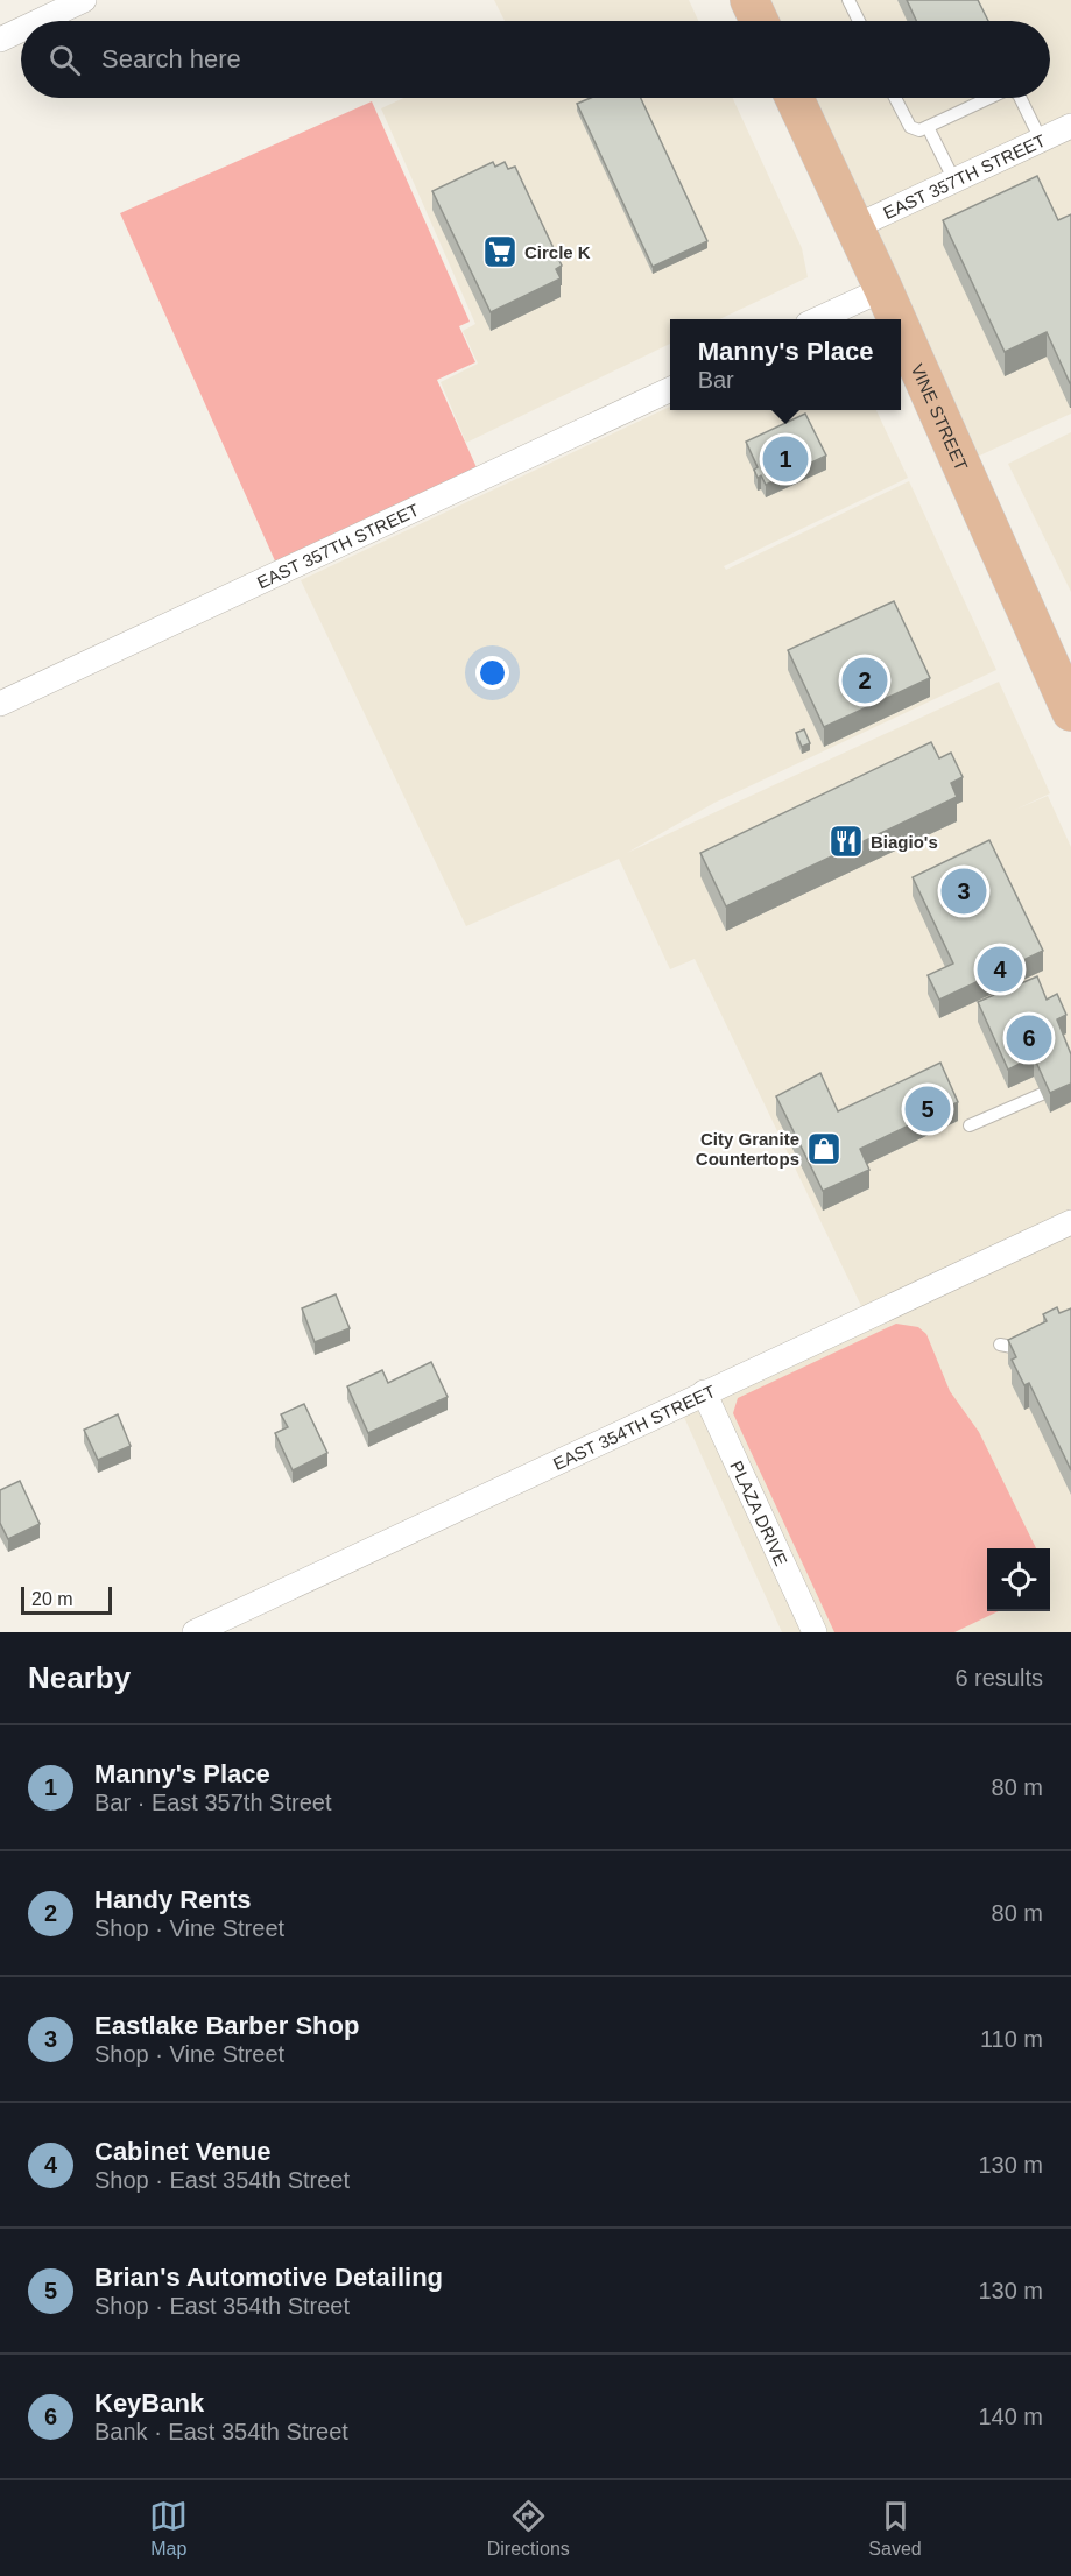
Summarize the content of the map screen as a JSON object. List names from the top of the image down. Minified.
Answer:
{"streets":{"main road":["VINE STREET"],"street":["EAST 357TH STREET","EAST 354TH STREET","PLAZA DRIVE"]},"crossings":[["EAST 357TH STREET","VINE STREET"],["EAST 354TH STREET","PLAZA DRIVE"]],"places":{"supermarket":["Circle K"],"restaurant":["Biagio's"],"shop":["City Granite Countertops"]},"scale_bar":"20 m","page":{"search":"Search here","popup":["Manny's Place","Bar"],"pins":["1","2","3","4","6","5"],"scale":"20 m","heading":["Nearby","6 results"],"list":[{"mark":"1","name":"Manny's Place","note":"Bar · East 357th Street","value":"80 m"},{"mark":"2","name":"Handy Rents","note":"Shop · Vine Street","value":"80 m"},{"mark":"3","name":"Eastlake Barber Shop","note":"Shop · Vine Street","value":"110 m"},{"mark":"4","name":"Cabinet Venue","note":"Shop · East 354th Street","value":"130 m"},{"mark":"5","name":"Brian's Automotive Detailing","note":"Shop · East 354th Street","value":"130 m"},{"mark":"6","name":"KeyBank","note":"Bank · East 354th Street","value":"140 m"}],"nav":["Map","Directions","Saved"]}}
